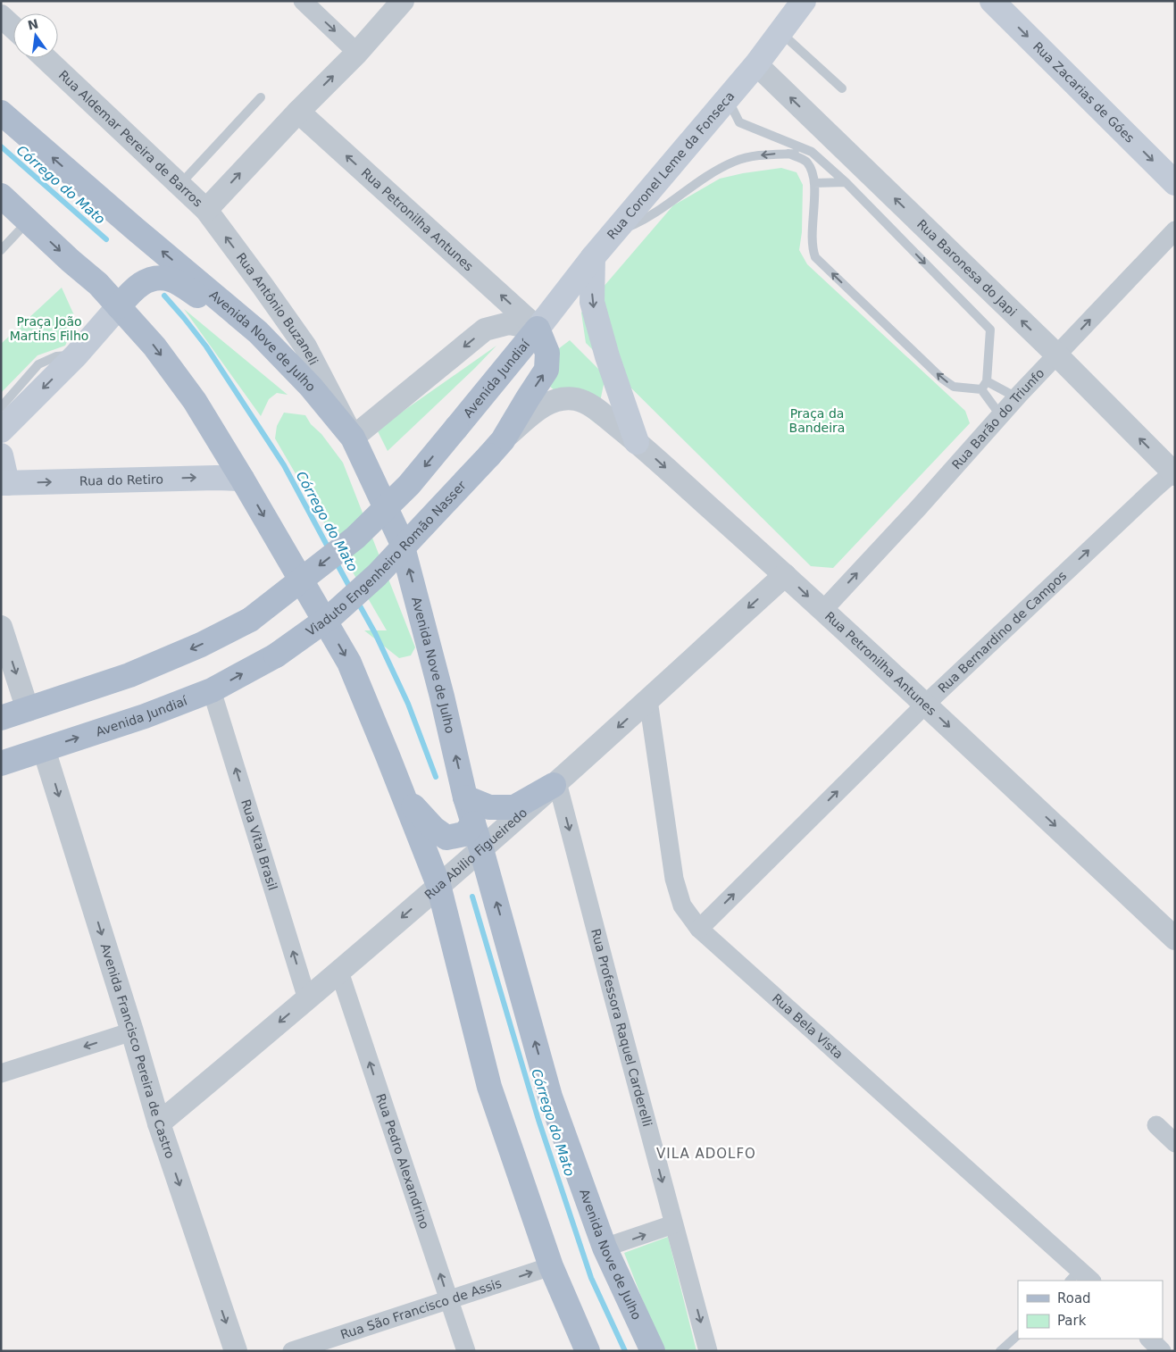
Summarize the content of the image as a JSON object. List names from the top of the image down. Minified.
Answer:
{"streets":{"main road":["Rua Zacarias de Góes","Rua Coronel Leme da Fonseca","Avenida Nove de Julho","Avenida Jundiaí","Rua do Retiro","Viaduto Engenheiro Romão Nasser"],"street":["Rua Aldemar Pereira de Barros","Rua Petronilha Antunes","Rua Baronesa do Japi","Rua Antônio Buzaneli","Rua Barão do Triunfo","Rua Bernardino de Campos","Rua Vital Brasil","Rua Abilio Figueiredo","Rua Bela Vista","Rua Professora Raquel Carderelli","Avenida Francisco Pereira de Castro","Rua Pedro Alexandrino","Rua São Francisco de Assis"]},"crossings":[["Rua Aldemar Pereira de Barros","Rua Antônio Buzaneli"],["Rua Coronel Leme da Fonseca","Rua Petronilha Antunes"],["Rua Coronel Leme da Fonseca","Rua Baronesa do Japi"],["Rua Coronel Leme da Fonseca","Avenida Jundiaí"],["Rua Coronel Leme da Fonseca","Viaduto Engenheiro Romão Nasser"],["Rua Petronilha Antunes","Avenida Jundiaí"],["Rua Petronilha Antunes","Rua Barão do Triunfo"],["Rua Petronilha Antunes","Viaduto Engenheiro Romão Nasser"],["Rua Petronilha Antunes","Rua Bernardino de Campos"],["Rua Petronilha Antunes","Rua Abilio Figueiredo"],["Rua Baronesa do Japi","Rua Barão do Triunfo"],["Rua Baronesa do Japi","Rua Bernardino de Campos"],["Rua Antônio Buzaneli","Avenida Nove de Julho"],["Avenida Nove de Julho","Rua Abilio Figueiredo"],["Avenida Jundiaí","Viaduto Engenheiro Romão Nasser"],["Avenida Jundiaí","Rua Vital Brasil"],["Avenida Jundiaí","Avenida Francisco Pereira de Castro"],["Rua Bernardino de Campos","Rua Bela Vista"],["Rua Vital Brasil","Rua Abilio Figueiredo"],["Rua Abilio Figueiredo","Rua Bela Vista"],["Rua Abilio Figueiredo","Rua Professora Raquel Carderelli"],["Rua Abilio Figueiredo","Avenida Francisco Pereira de Castro"],["Rua Abilio Figueiredo","Rua Pedro Alexandrino"],["Rua Pedro Alexandrino","Rua São Francisco de Assis"]],"one_way":["Rua Zacarias de Góes","Rua Baronesa do Japi","Rua Antônio Buzaneli","Rua Barão do Triunfo","Rua do Retiro","Rua Bernardino de Campos","Rua Vital Brasil","Rua Abilio Figueiredo","Rua Professora Raquel Carderelli","Avenida Francisco Pereira de Castro","Rua Pedro Alexandrino","Rua São Francisco de Assis"],"districts":["VILA ADOLFO"],"water":["Córrego do Mato"],"parks":["Praça João Martins Filho","Praça da Bandeira"],"legend":["Road","Park"],"north":"top"}
